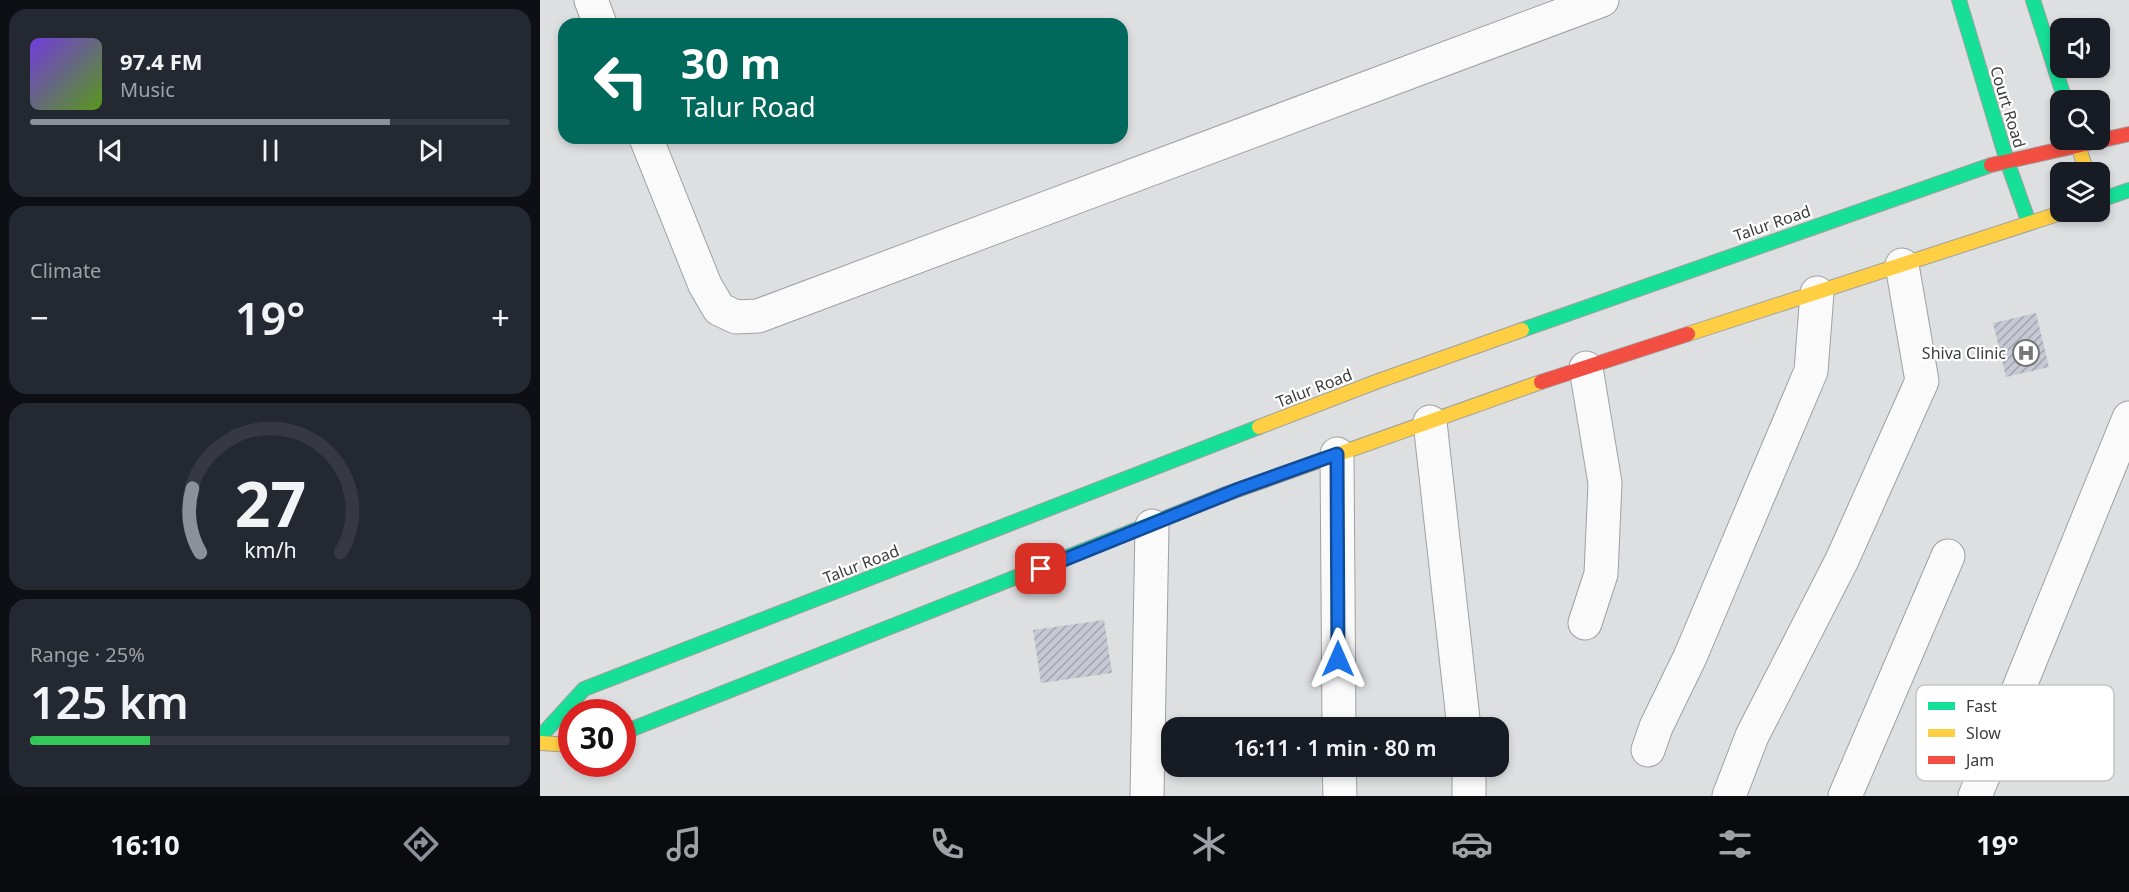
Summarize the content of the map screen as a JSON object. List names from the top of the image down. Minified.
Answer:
{"streets":{"main road":["Court Road","Talur Road"]},"crossings":[["Court Road","Talur Road"]],"places":{"hospital":["Shiva Clinic"]},"legend":["Fast","Slow","Jam"],"page":{"turn":["30 m","Talur Road"],"song":["97.4 FM","Music"],"tile":["Climate",["Range · 25%","125 km"]],"heat":["−","19°","+"],"limit":"30","trip":"16:11 · 1 min · 80 m","tabs":["16:10","19°"],"gauge":["27","km/h"]}}
